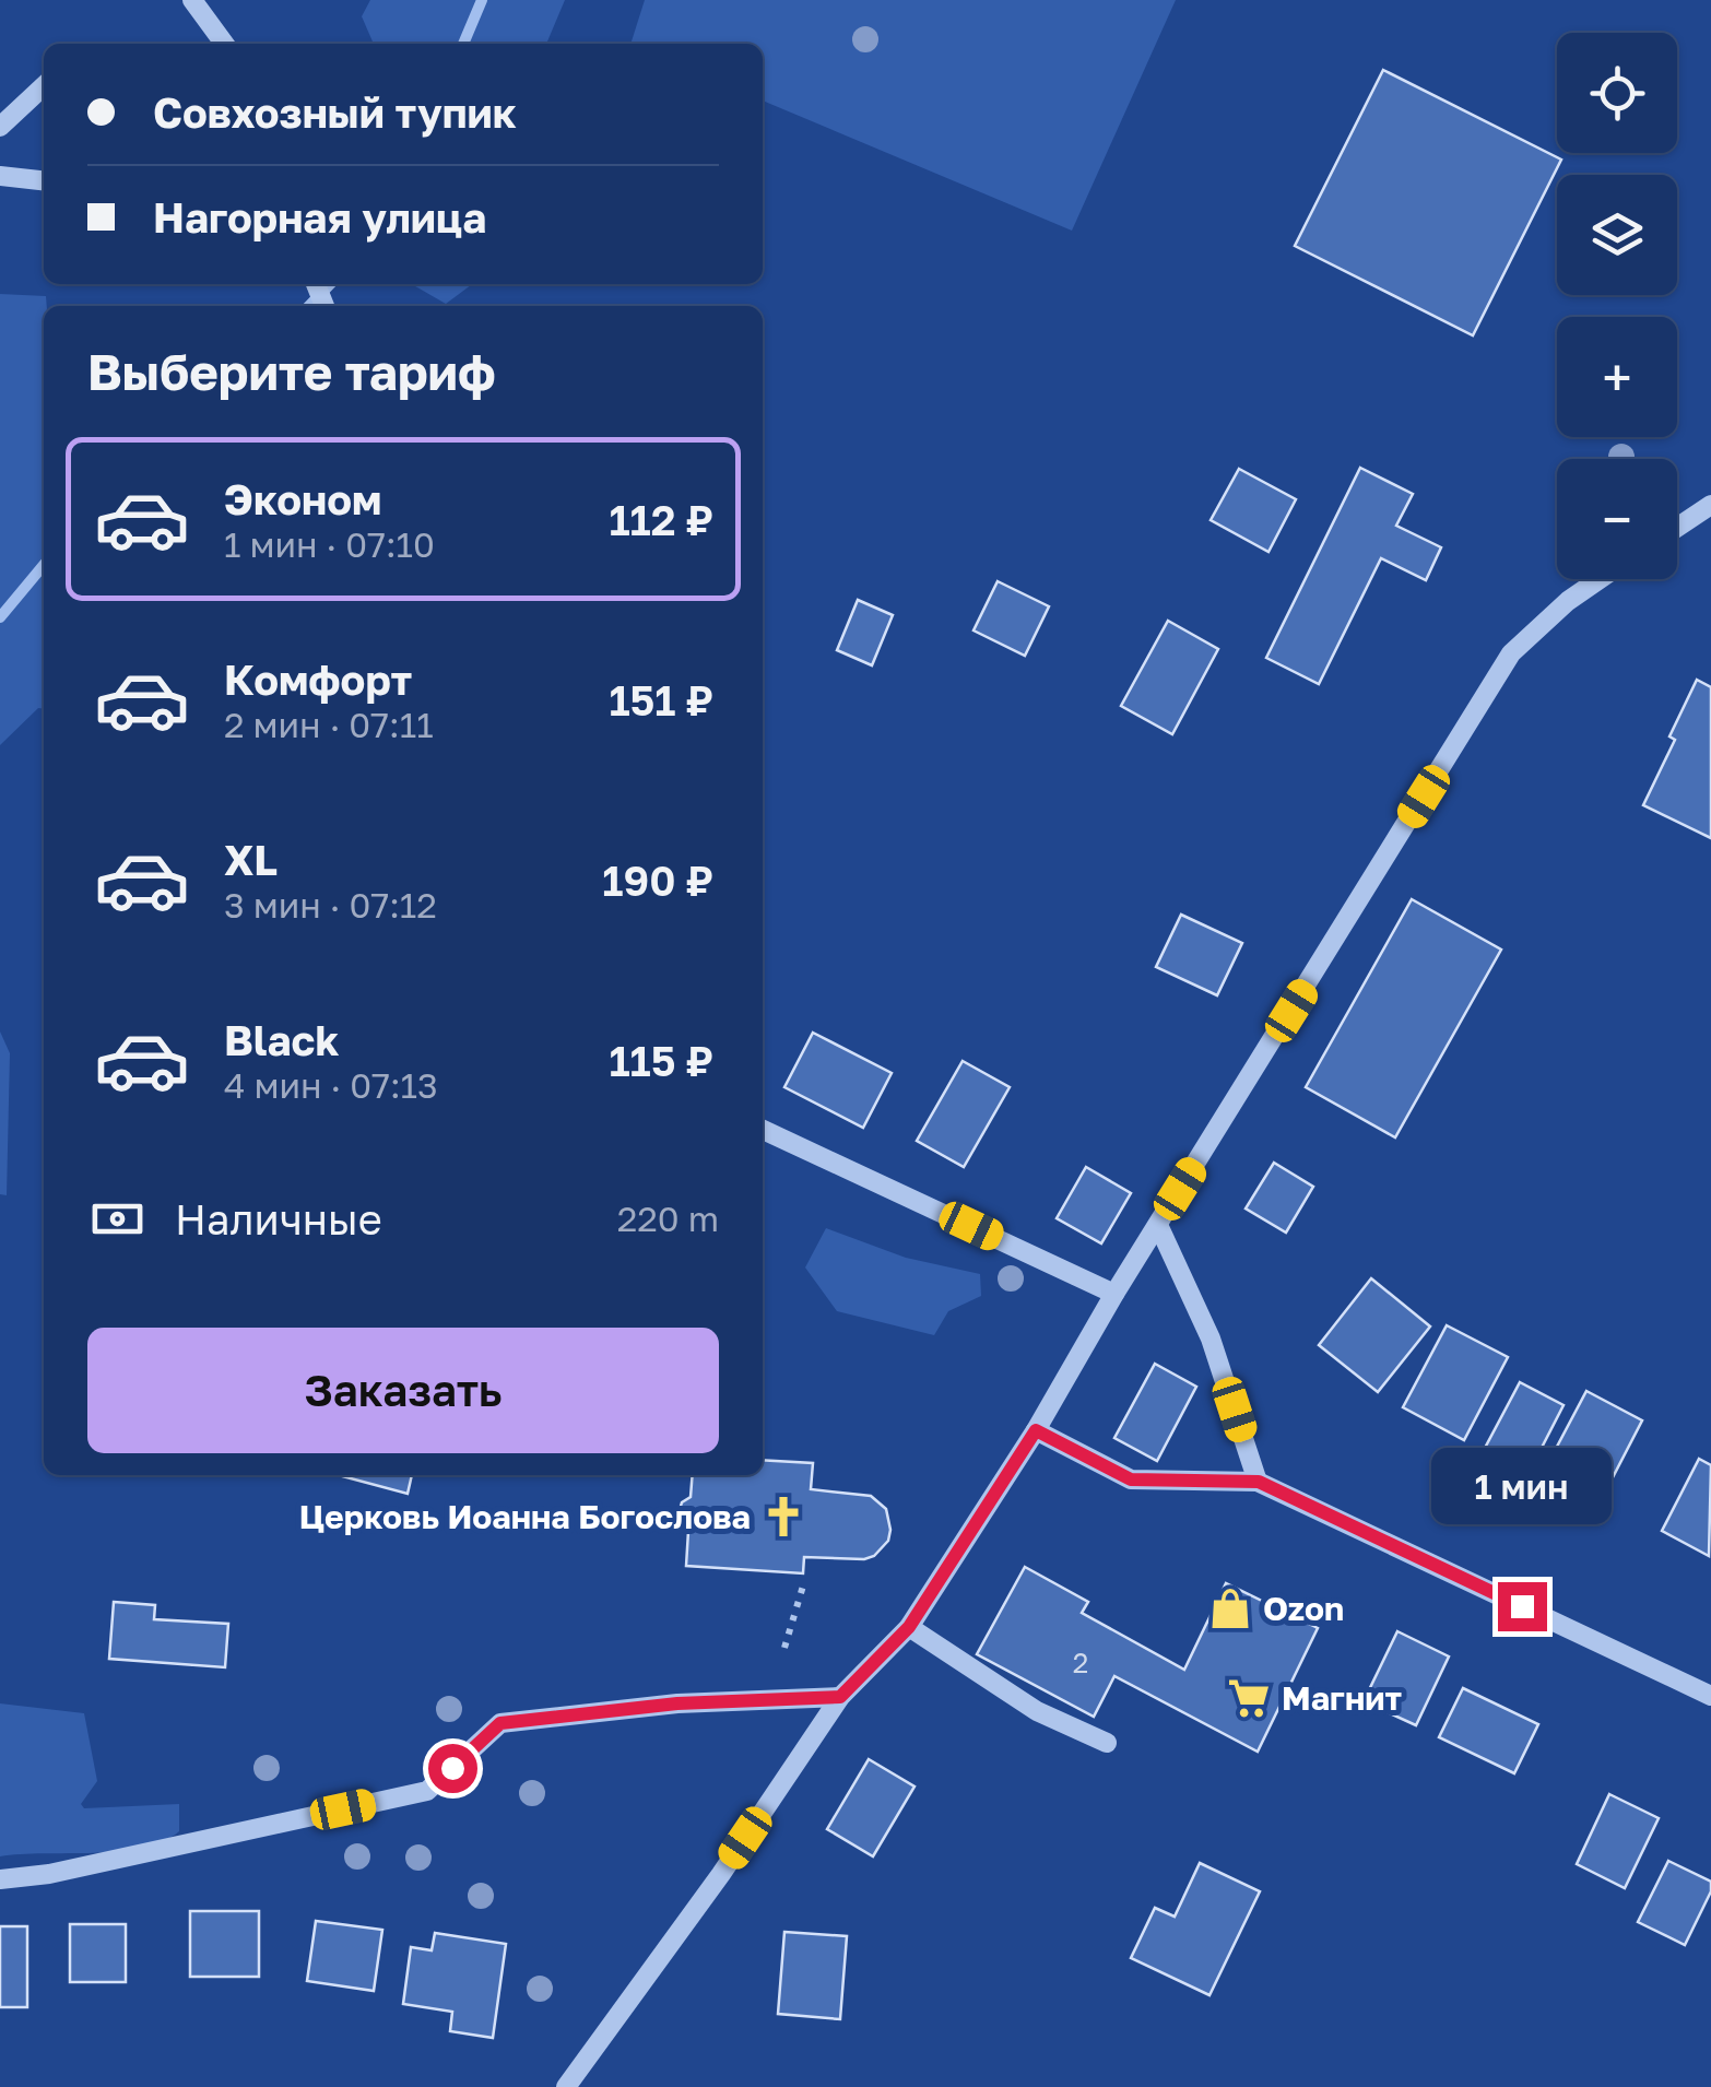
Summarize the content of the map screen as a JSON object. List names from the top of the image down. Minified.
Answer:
{"places":{"church":["Церковь Иоанна Богослова"],"shop":["Ozon"],"supermarket":["Магнит"]},"house_numbers":["2"],"page":{"map_buttons":["+","−"],"banner":["Совхозный тупик","Нагорная улица"],"heading":"Выберите тариф","list":[{"name":"Эконом","note":"1 мин · 07:10","value":"112 ₽"},{"name":"Комфорт","note":"2 мин · 07:11","value":"151 ₽"},{"name":"XL","note":"3 мин · 07:12","value":"190 ₽"},{"name":"Black","note":"4 мин · 07:13","value":"115 ₽"}],"pay":["Наличные","220 m"],"buttons":"Заказать","bubble":"1 мин"}}
